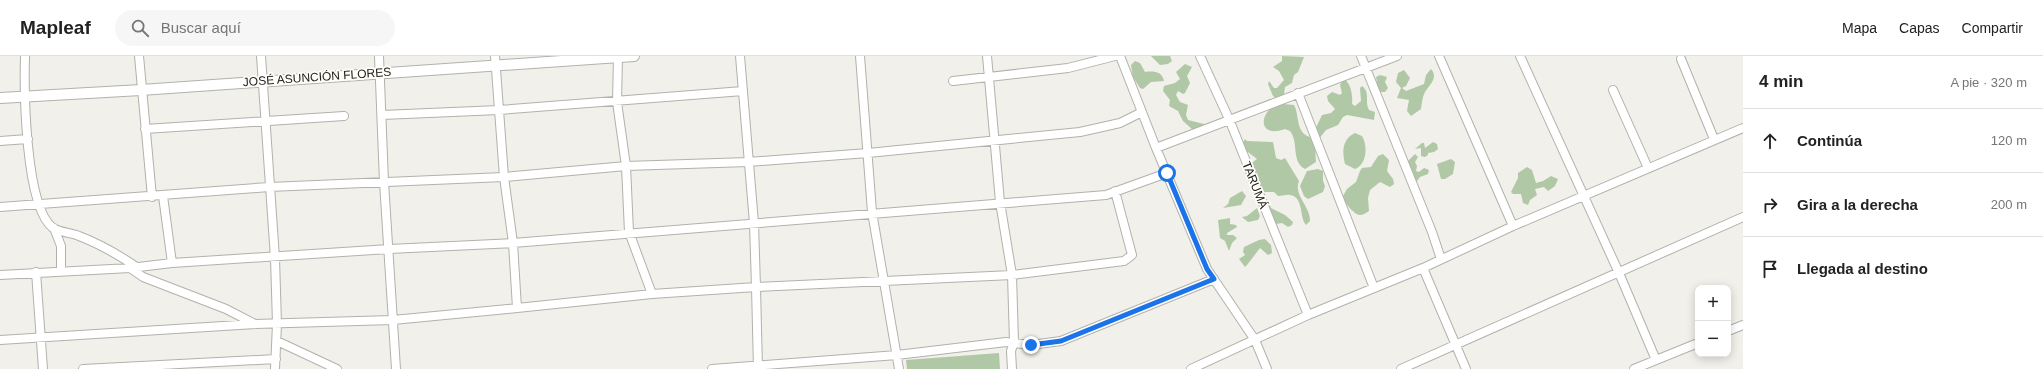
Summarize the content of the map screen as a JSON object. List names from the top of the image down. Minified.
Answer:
{"streets":{"street":["JOSÉ ASUNCIÓN FLORES","TARUMÁ"]},"page":{"header":"Mapleaf","search":"Buscar aquí","nav":["Mapa","Capas","Compartir"],"heading":["4 min","A pie · 320 m"],"list":[["Continúa","120 m"],["Gira a la derecha","200 m"],"Llegada al destino"],"map_buttons":["+","−"]}}
